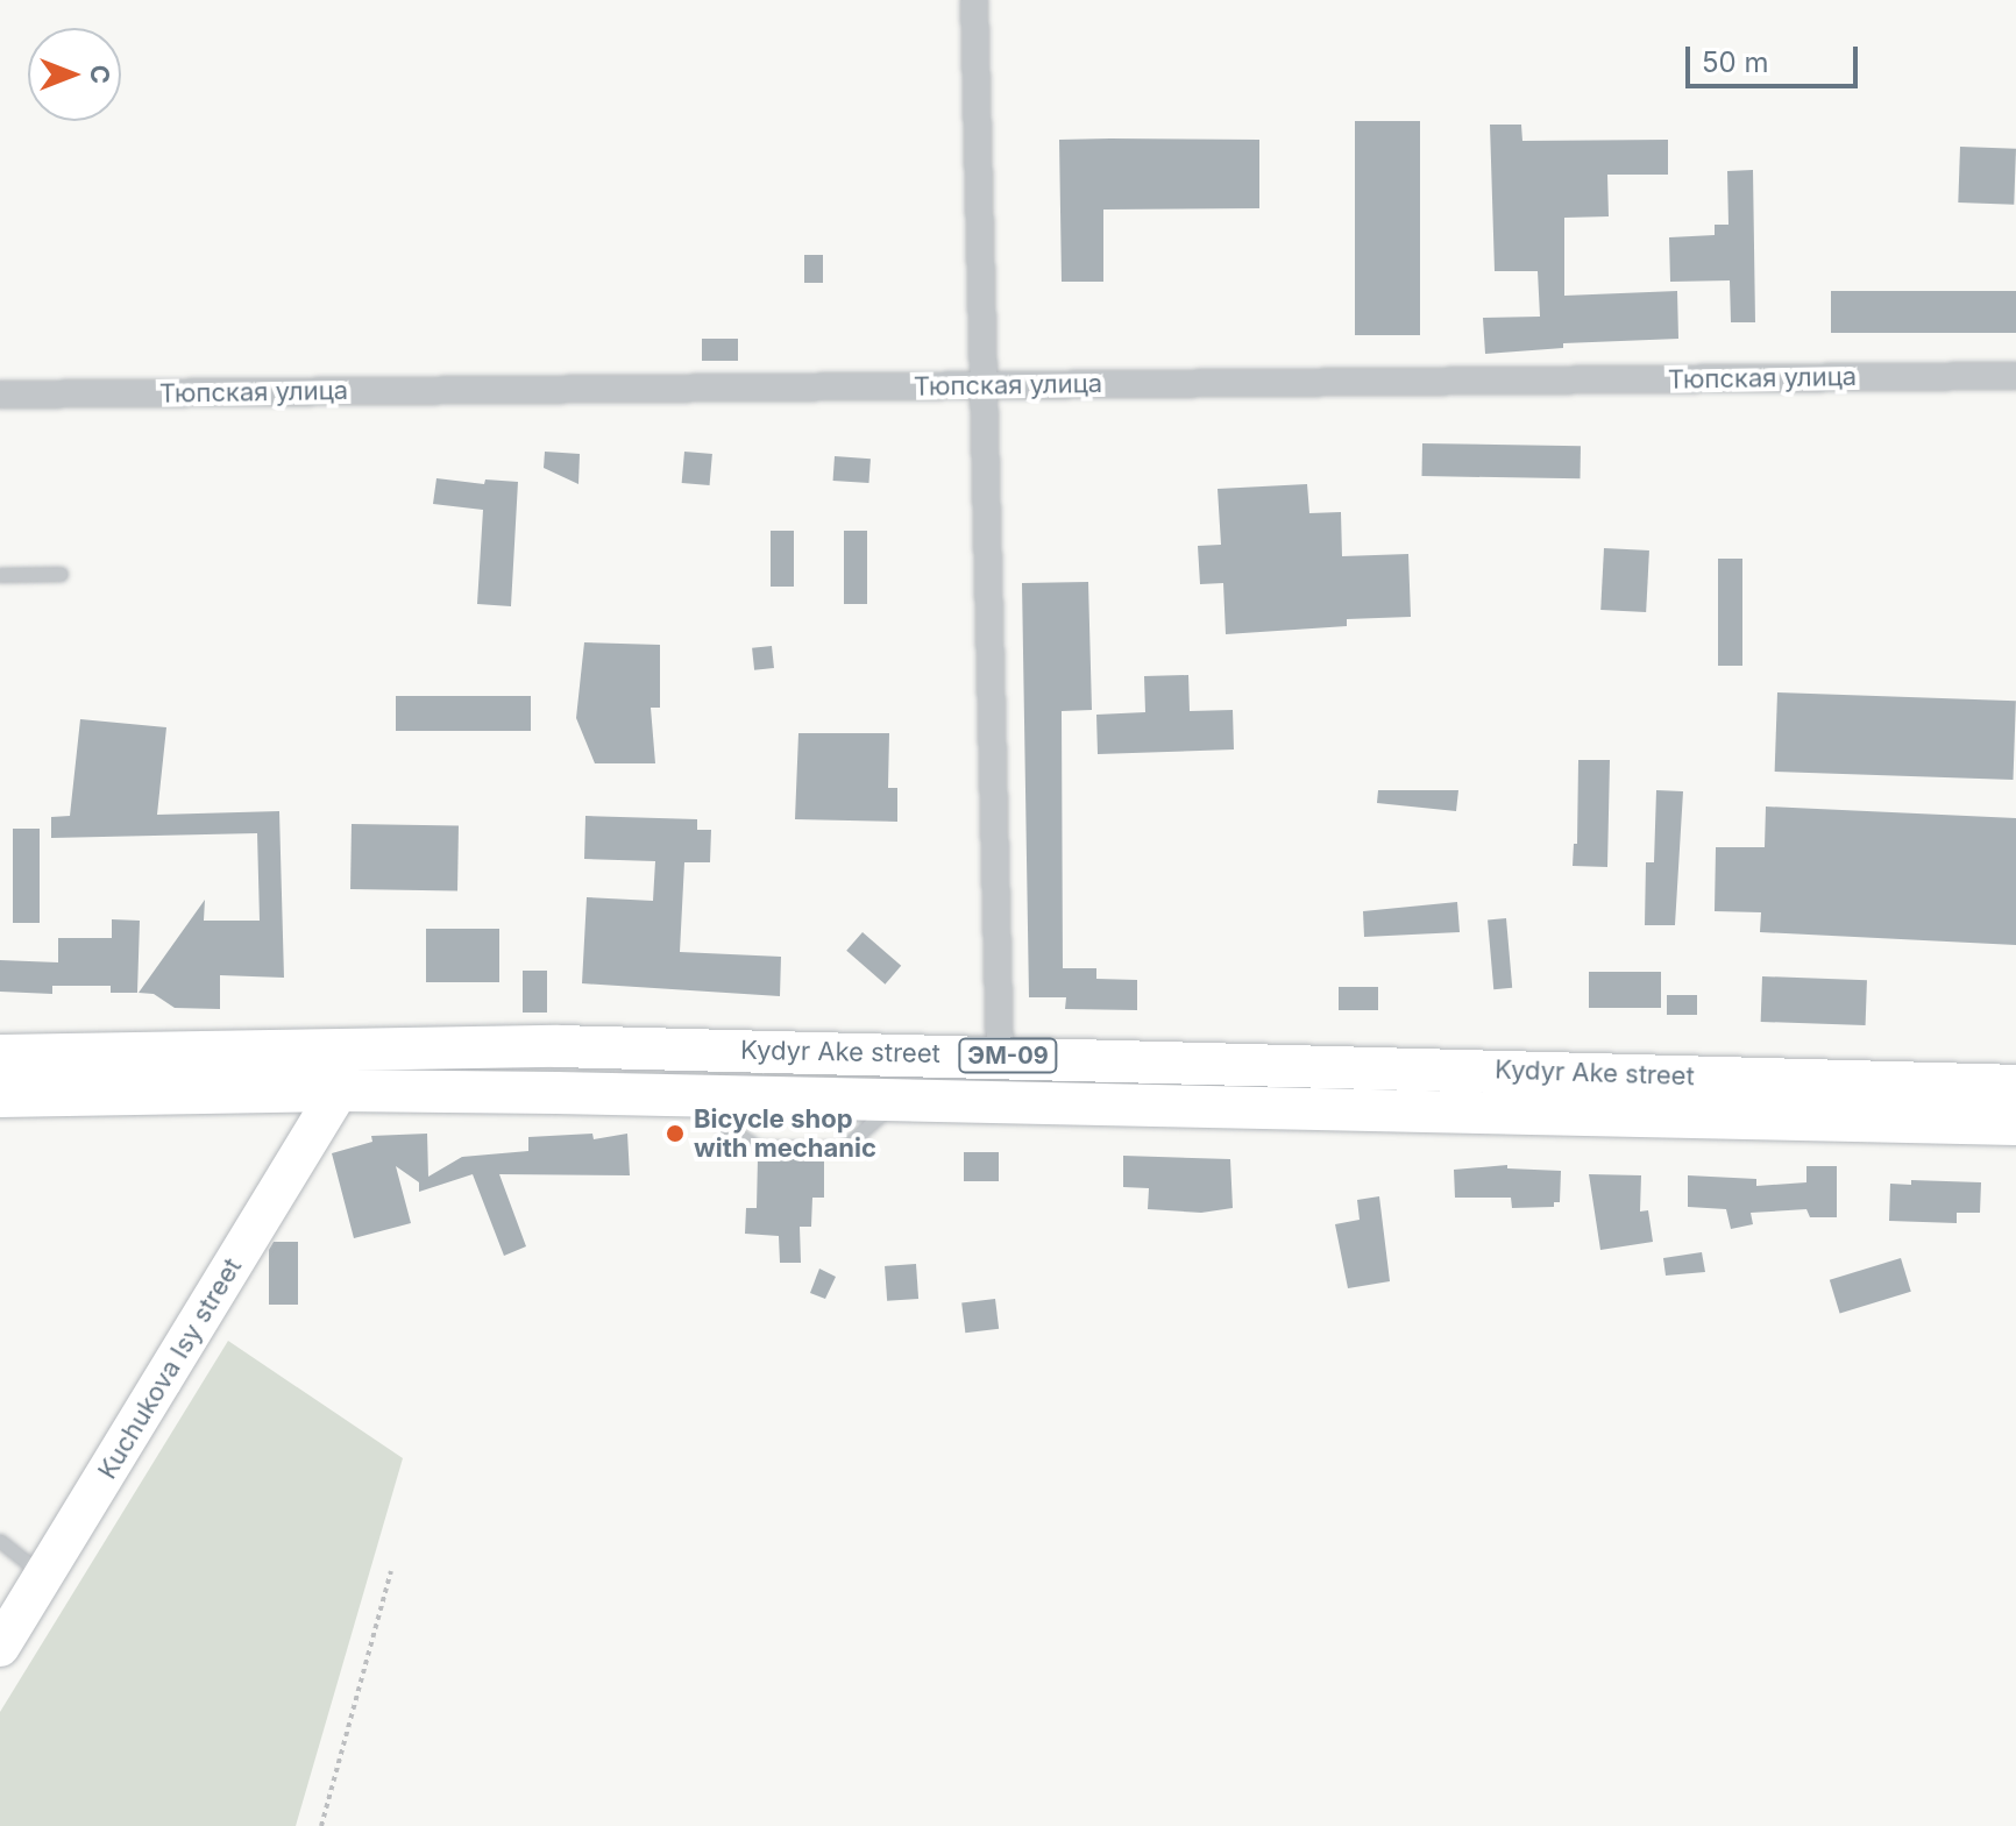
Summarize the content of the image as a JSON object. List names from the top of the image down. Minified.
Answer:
{"streets":{"highway":["Kydyr Ake street","ЭМ-09"],"main road":["Kuchukova Isy street"],"street":["Тюпская улица"]},"crossings":[["Kydyr Ake street","Kuchukova Isy street"]],"places":["Bicycle shop with mechanic"],"scale_bar":"50 m","north":"right"}
